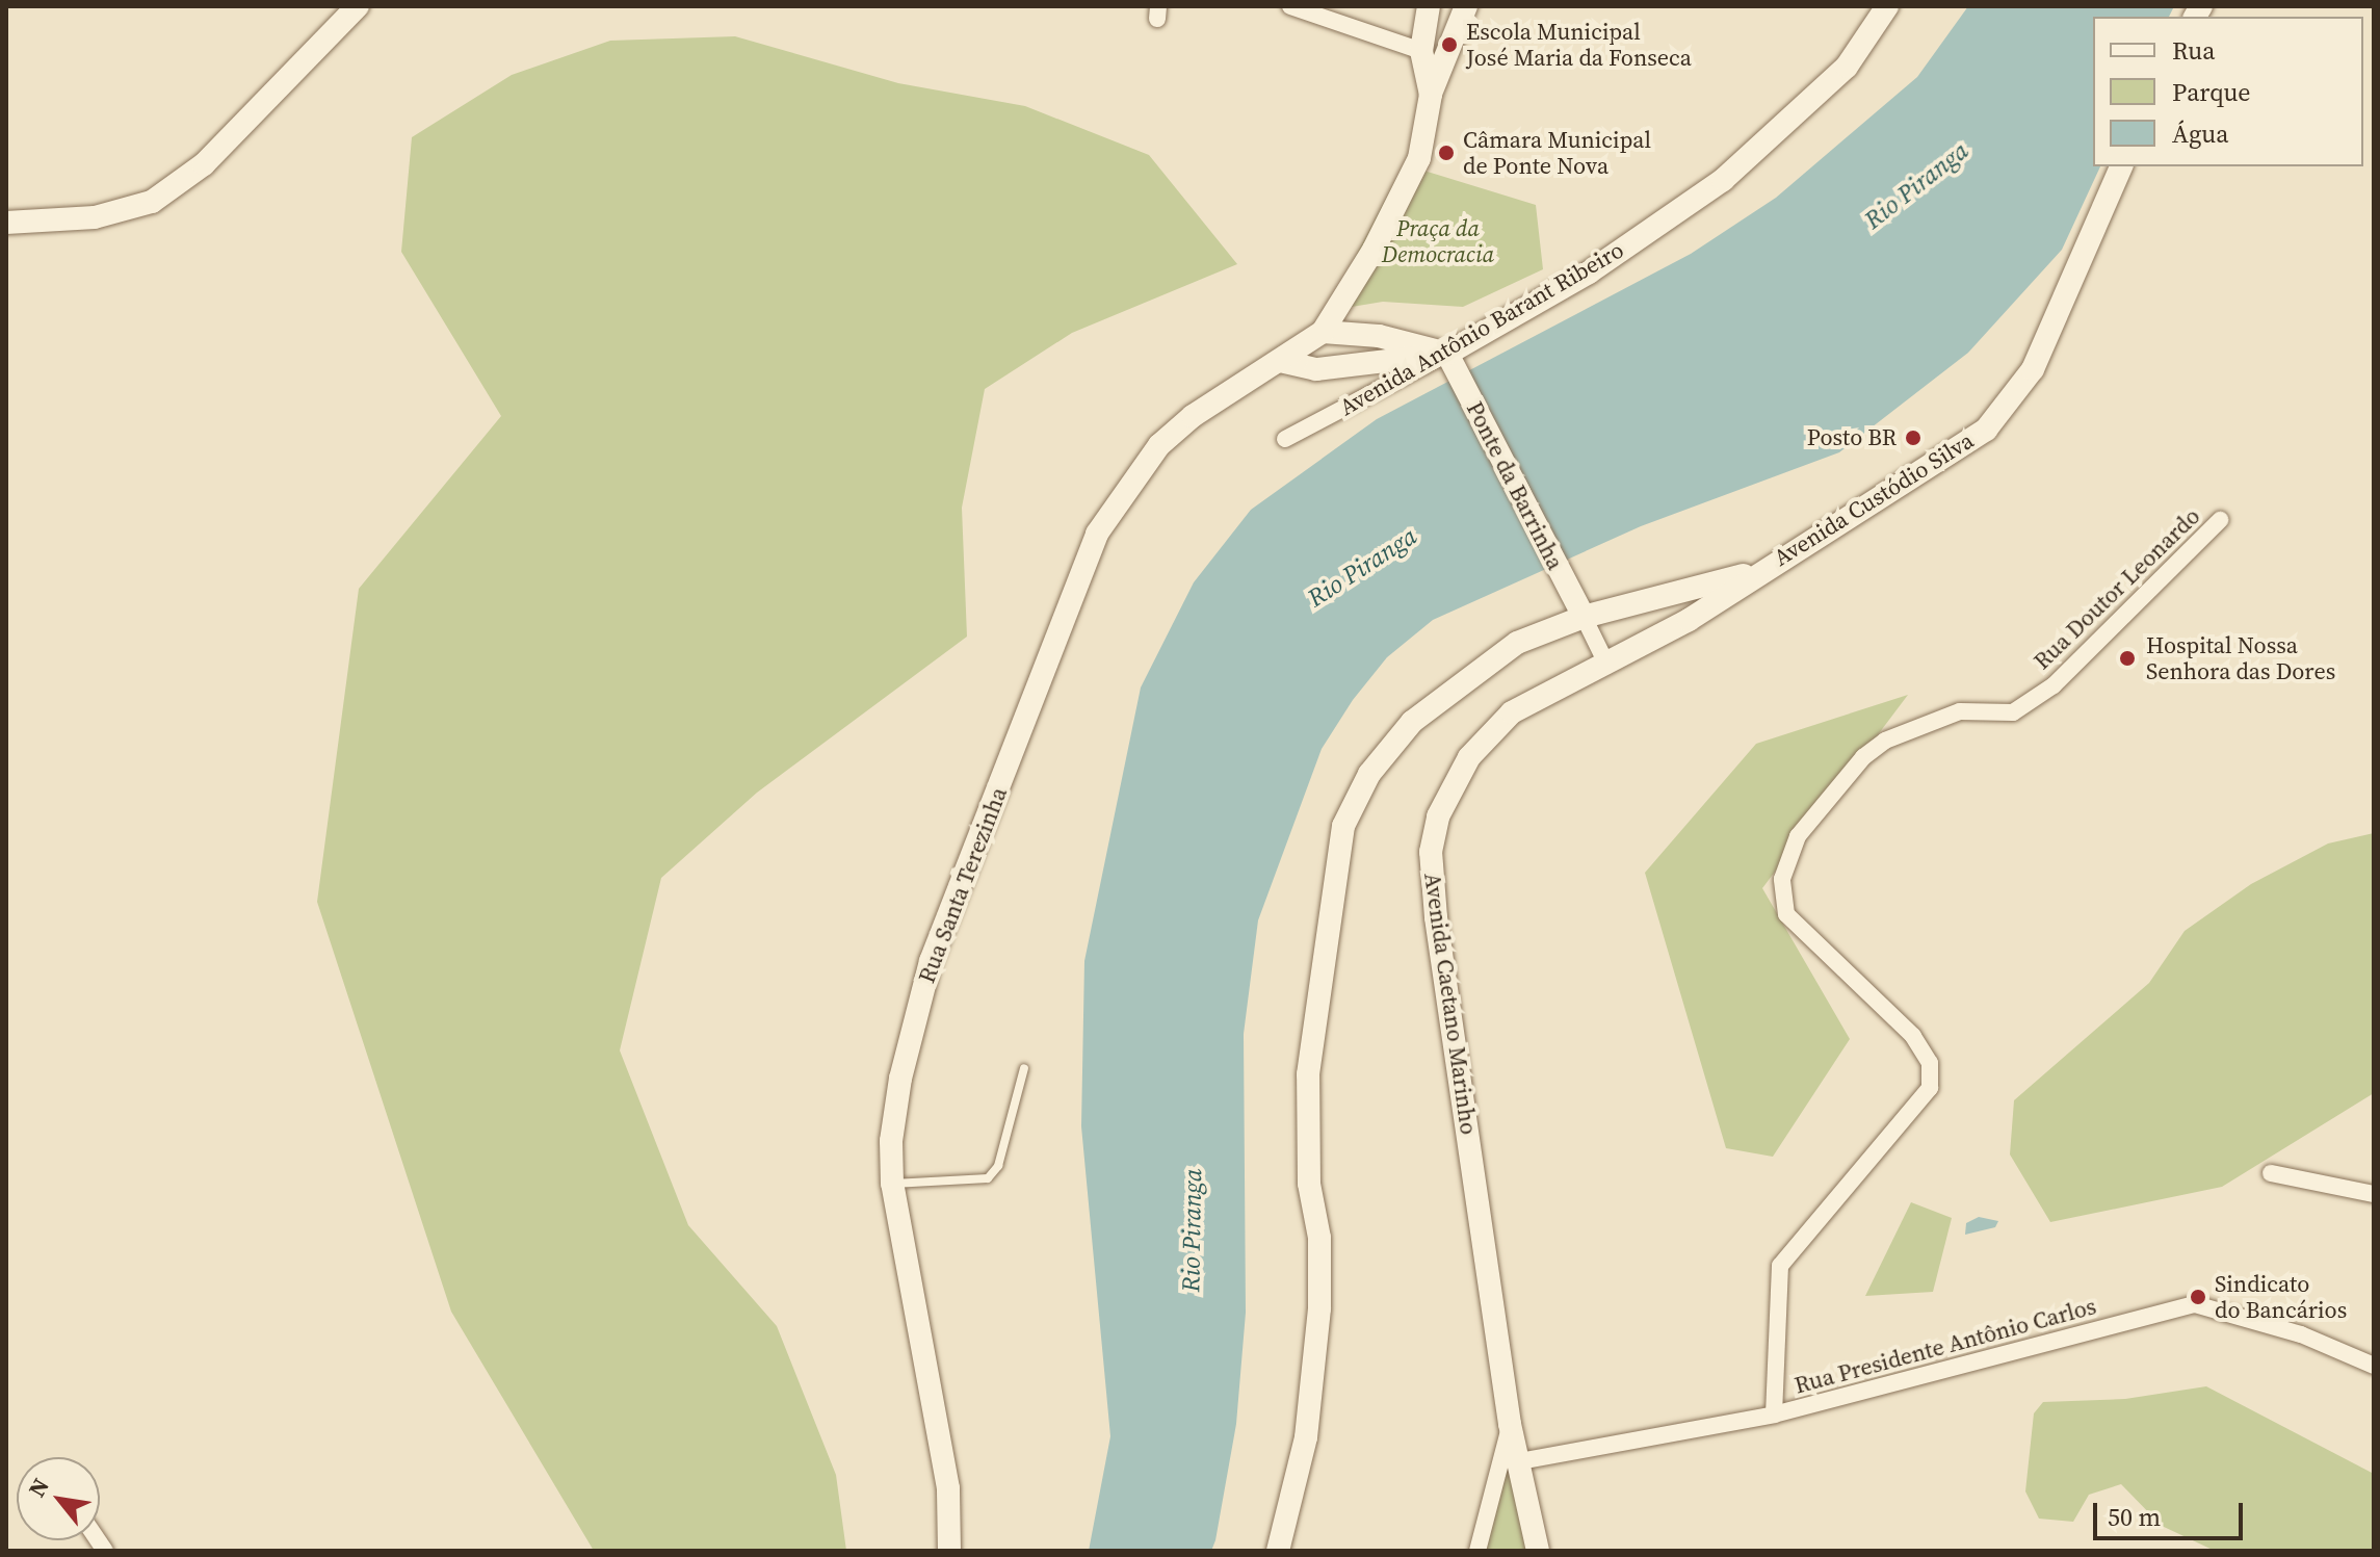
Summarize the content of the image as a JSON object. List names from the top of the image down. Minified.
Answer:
{"streets":{"street":["Avenida Antônio Barant Ribeiro","Ponte da Barrinha","Avenida Custódio Silva","Rua Doutor Leonardo","Rua Santa Terezinha","Avenida Caetano Marinho","Rua Presidente Antônio Carlos"]},"crossings":[["Avenida Antônio Barant Ribeiro","Ponte da Barrinha"],["Avenida Custódio Silva","Avenida Caetano Marinho"],["Rua Doutor Leonardo","Rua Presidente Antônio Carlos"]],"water":["Rio Piranga"],"parks":["Praça da Democracia"],"places":["Escola Municipal José Maria da Fonseca","Câmara Municipal de Ponte Nova","Posto BR","Hospital Nossa Senhora das Dores","Sindicato do Bancários"],"legend":["Rua","Parque","Água"],"scale_bar":"50 m","north":"top left"}
